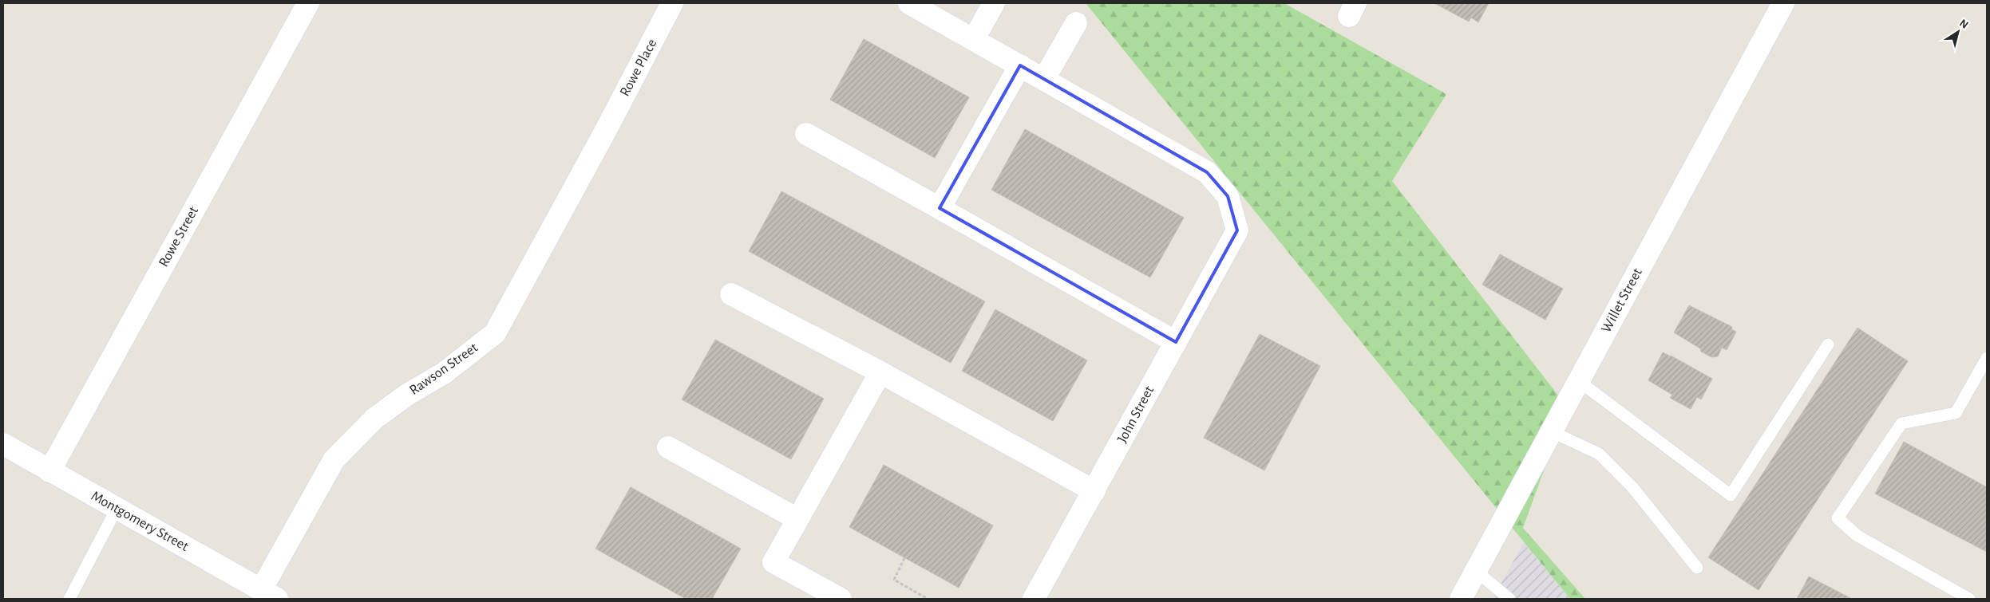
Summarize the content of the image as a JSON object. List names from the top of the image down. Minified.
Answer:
{"streets":{"street":["Rowe Place","Rowe Street","Willet Street","Rawson Street","John Street","Montgomery Street"]},"crossings":[["Rowe Place","Rawson Street"],["Rowe Street","Montgomery Street"],["Rawson Street","Montgomery Street"]],"north":"top right"}
